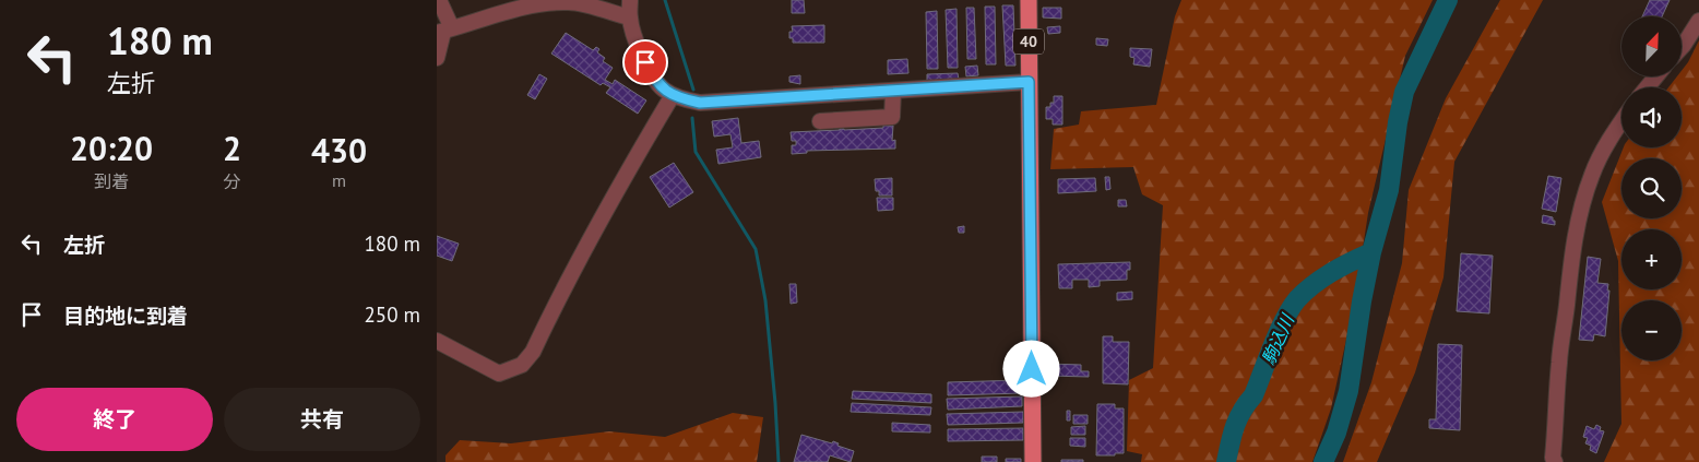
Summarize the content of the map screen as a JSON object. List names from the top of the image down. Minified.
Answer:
{"streets":{"main road":["40"]},"water":["駒込川"],"north":"top right","page":{"turn":["180 m","左折"],"map_buttons":["+","−"],"eta":["20:20","到着","2","分","430","m"],"list":[{"name":"左折","value":"180 m"},{"name":"目的地に到着","value":"250 m"}],"buttons":["終了","共有"]}}
